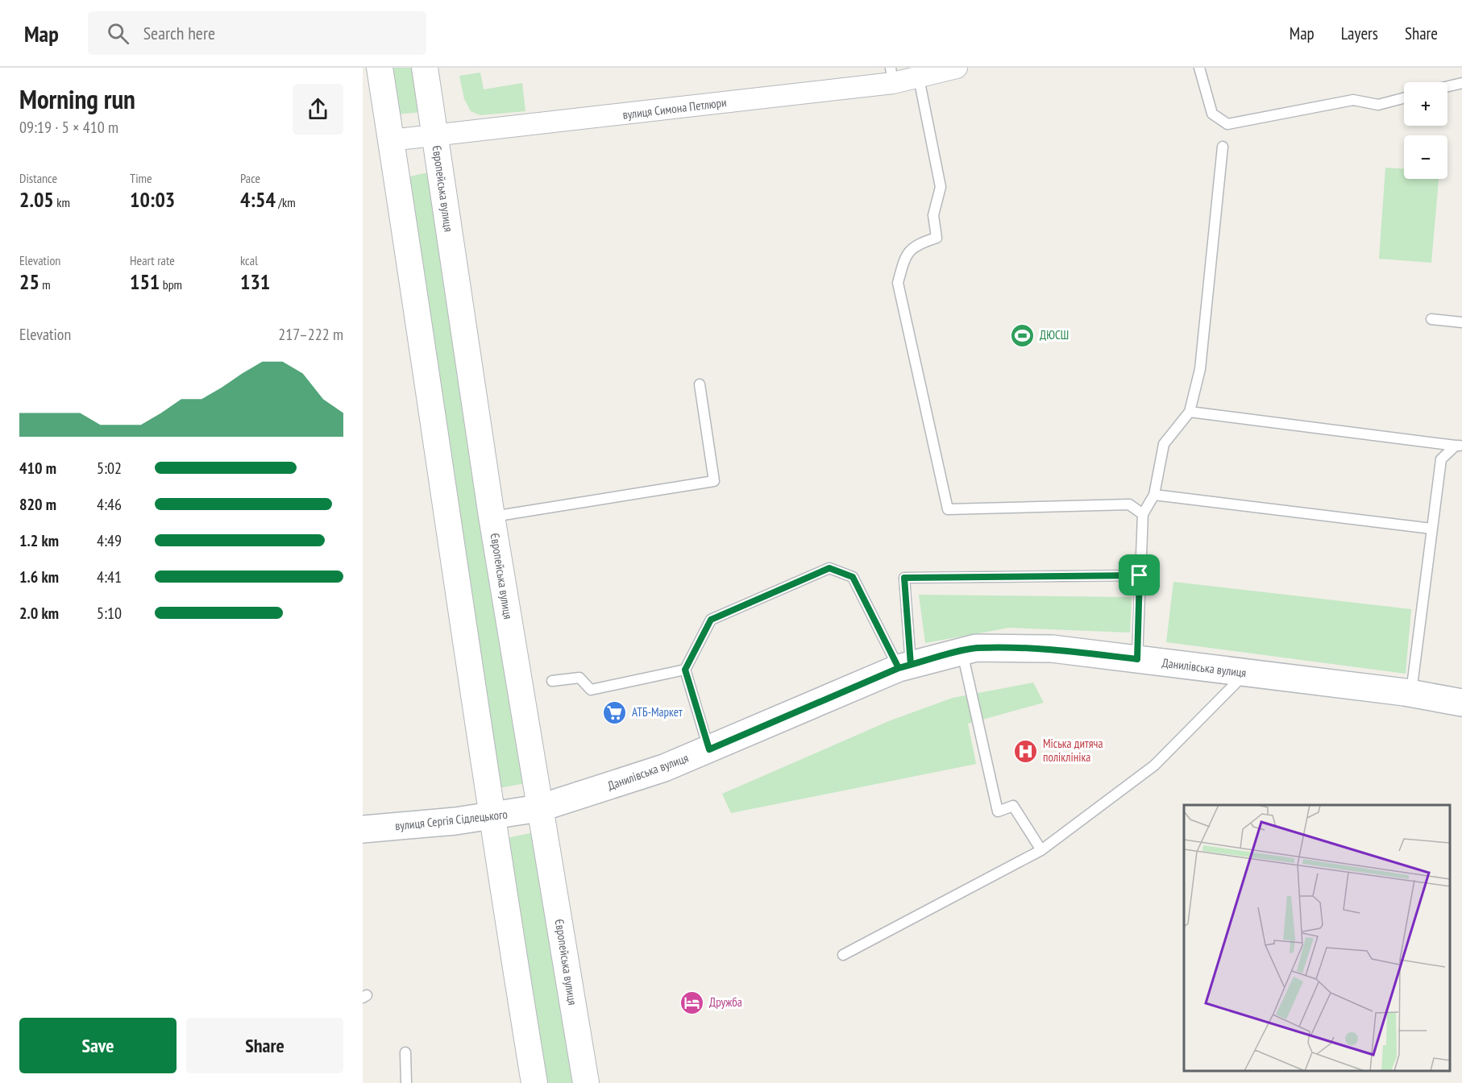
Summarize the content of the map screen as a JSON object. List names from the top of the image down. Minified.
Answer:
{"streets":{"main road":["Данилівська вулиця","вулиця Сергія Сідлецького"],"street":["вулиця Симона Петлюри","Європейська вулиця"]},"crossings":[["вулиця Симона Петлюри","Європейська вулиця"],["Європейська вулиця","Данилівська вулиця"],["Європейська вулиця","вулиця Сергія Сідлецького"],["Данилівська вулиця","вулиця Сергія Сідлецького"]],"places":{"sports":["ДЮСШ"],"supermarket":["АТБ-Маркет"],"hospital":["Міська дитяча поліклініка"],"hotel":["Дружба"]},"page":{"header":"Map","search":"Search here","nav":["Map","Layers","Share"],"heading":["Morning run","09:19 · 5 × 410 m"],"map_buttons":["+","−"],"stats":[["Distance","2.05 km"],["Time","10:03"],["Pace","4:54 /km"],["Elevation","25 m"],["Heart rate","151 bpm"],["kcal","131"]],"chart":["Elevation","217–222 m"],"list":[{"name":"410 m","note":"5:02"},{"name":"820 m","note":"4:46"},{"name":"1.2 km","note":"4:49"},{"name":"1.6 km","note":"4:41"},{"name":"2.0 km","note":"5:10"}],"buttons":["Save","Share"]}}
